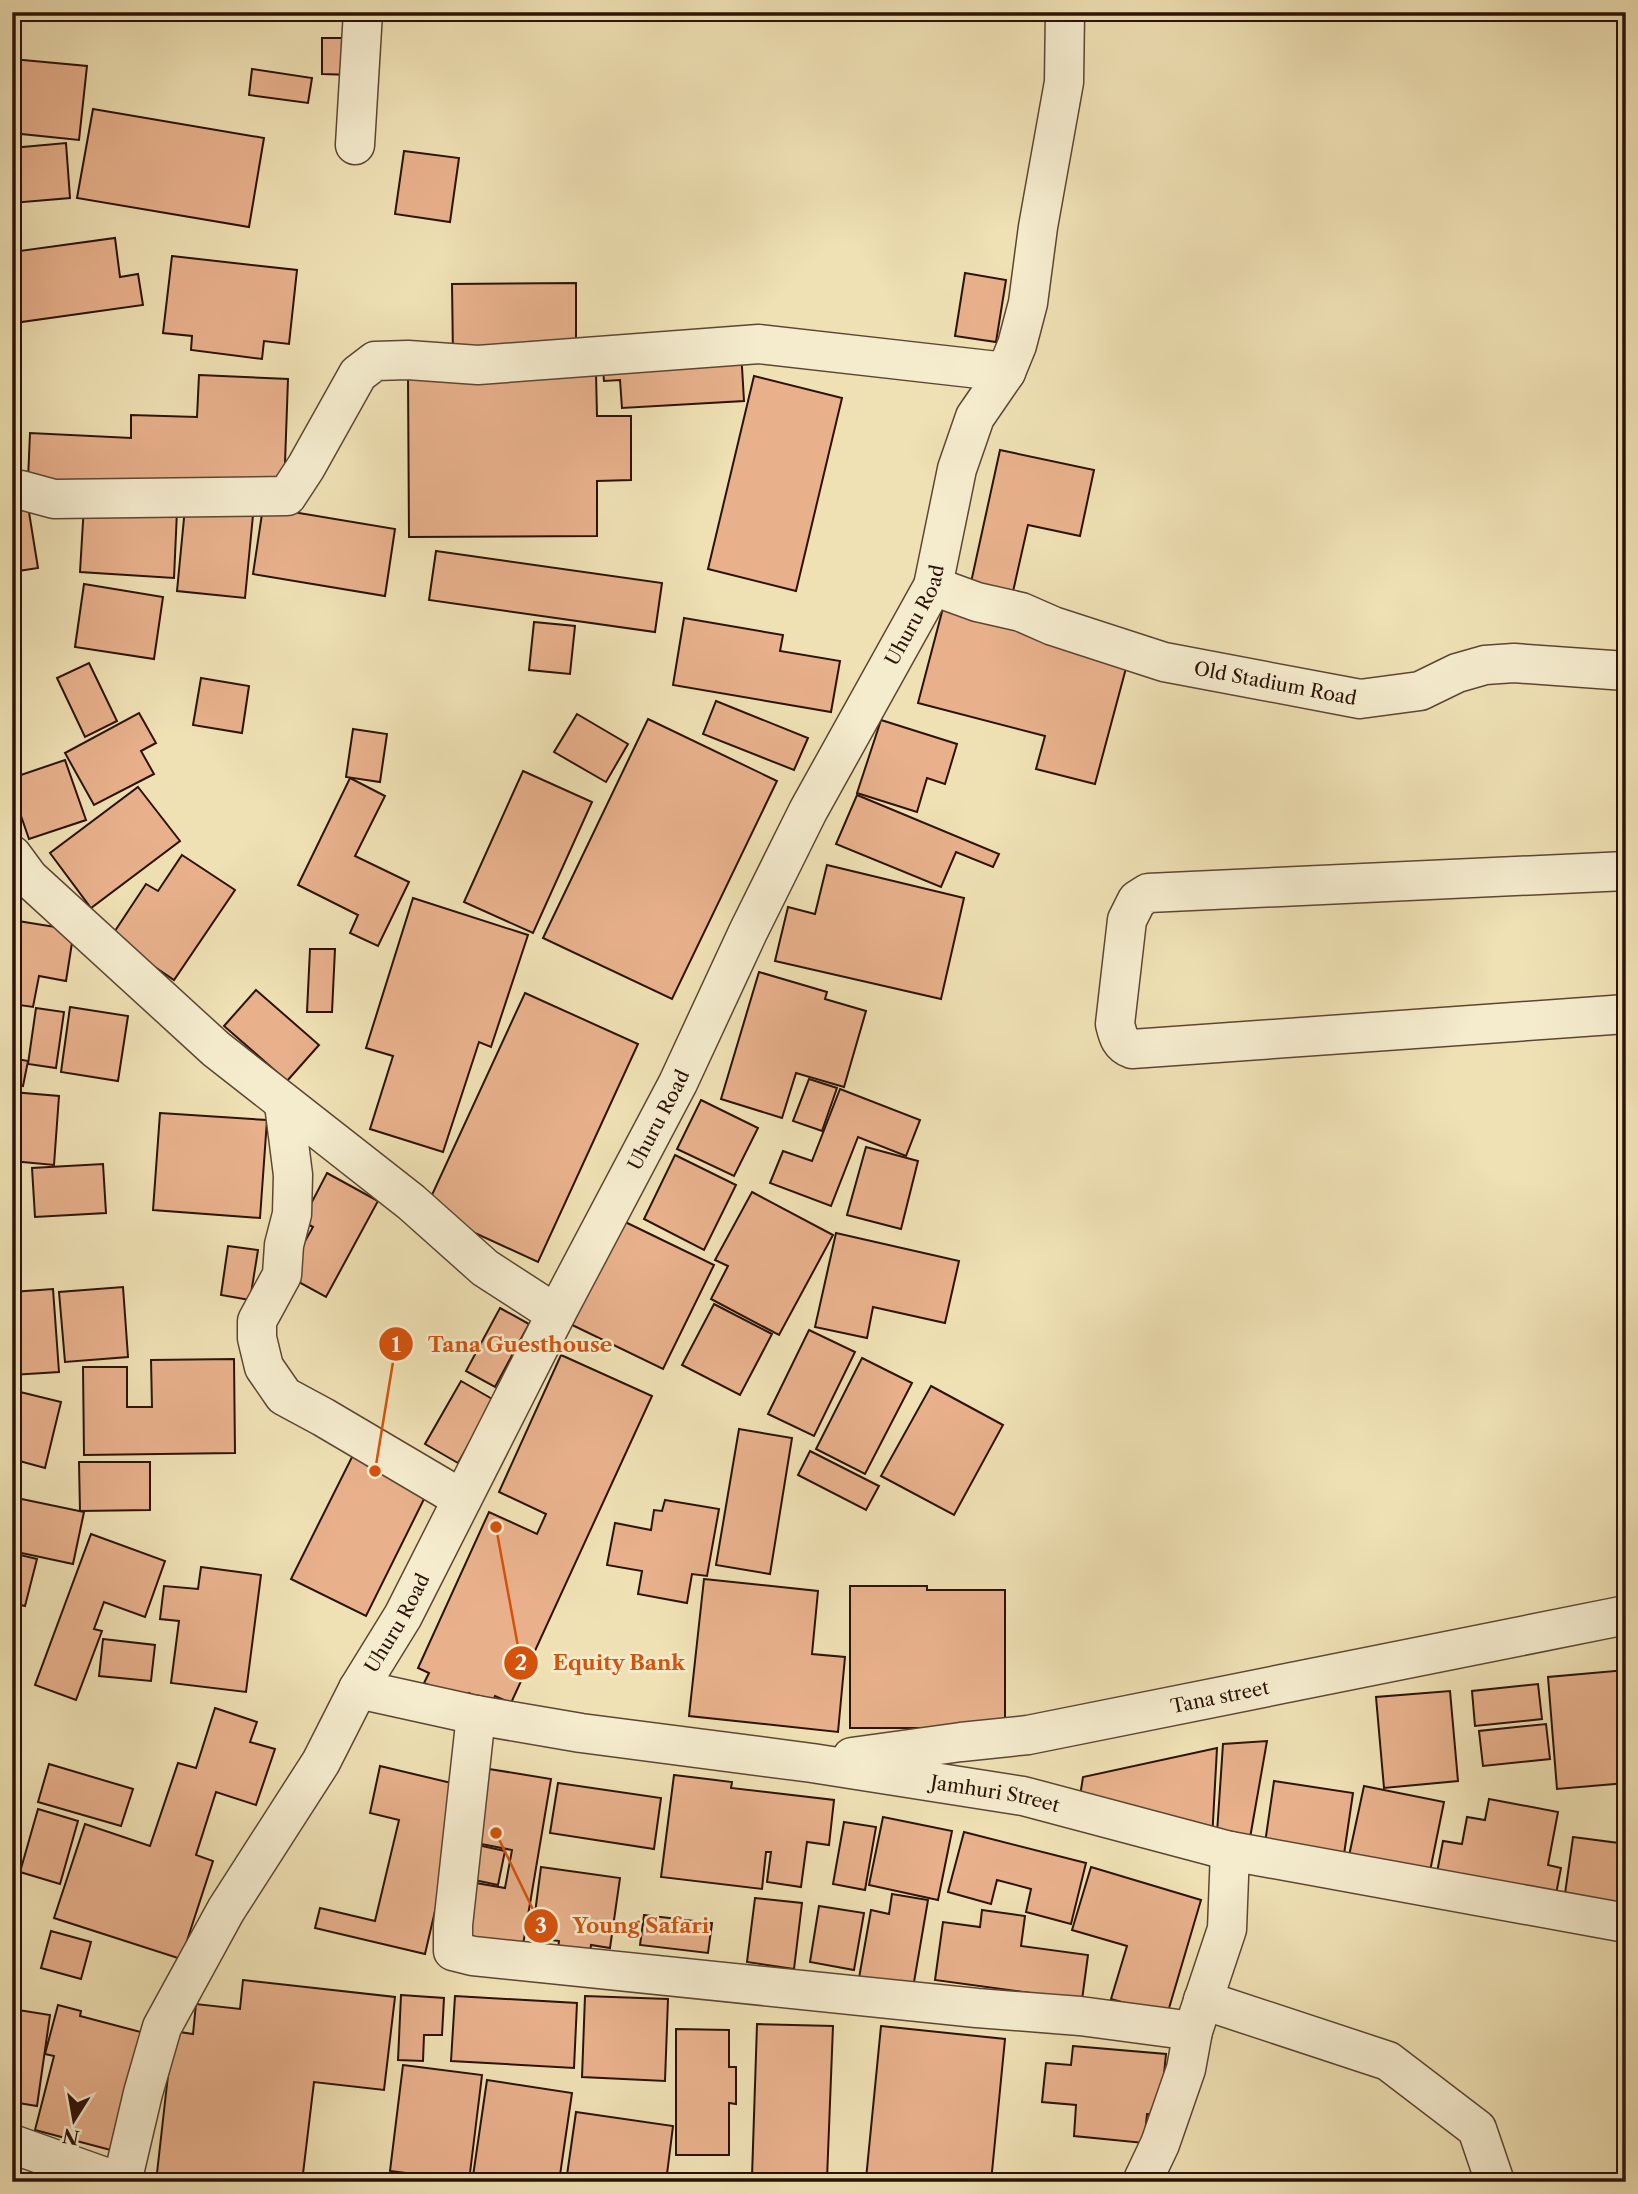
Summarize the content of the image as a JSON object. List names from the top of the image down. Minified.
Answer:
{"streets":{"street":["Uhuru Road","Old Stadium Road","Tana street","Jamhuri Street"]},"crossings":[["Uhuru Road","Old Stadium Road"],["Uhuru Road","Jamhuri Street"],["Tana street","Jamhuri Street"]],"places":["Tana Guesthouse","Equity Bank","Young Safari"],"north":"bottom"}
